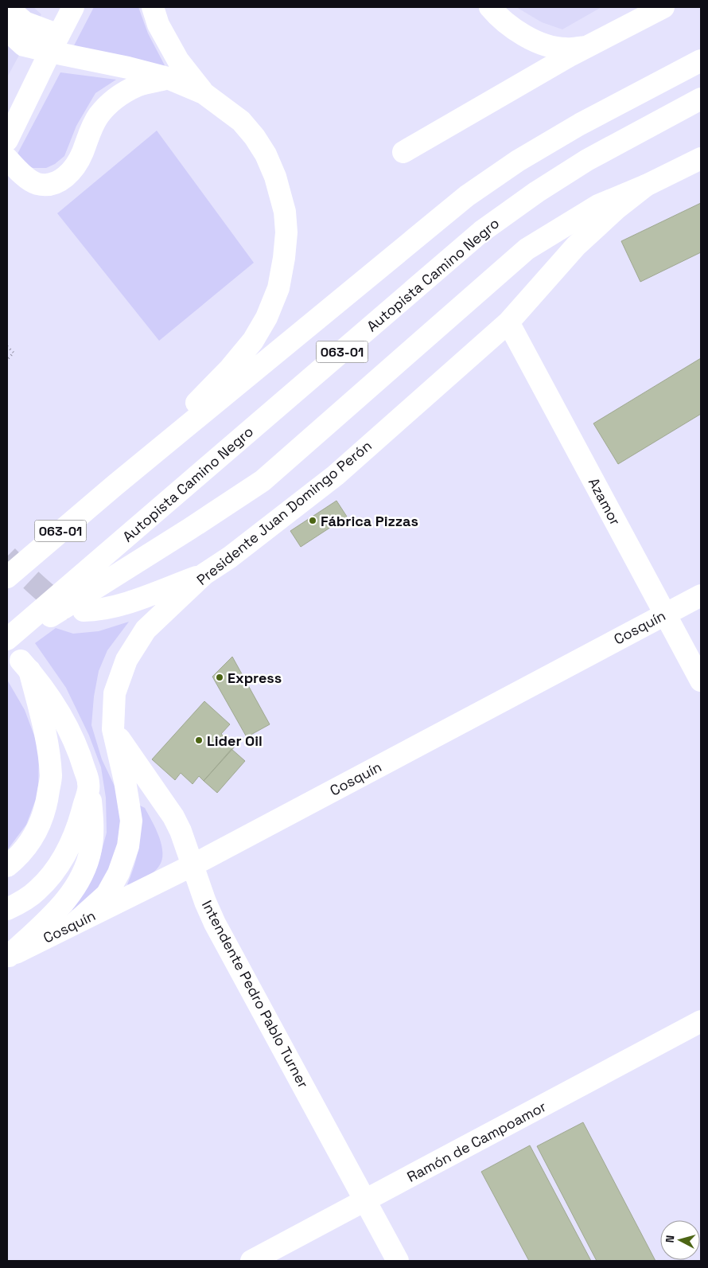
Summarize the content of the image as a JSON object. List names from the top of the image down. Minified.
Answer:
{"streets":{"main road":["Autopista Camino Negro","063-01","Azamor","Presidente Juan Domingo Perón","Cosquín","Intendente Pedro Pablo Turner","Ramón de Campoamor"]},"crossings":[["Azamor","Presidente Juan Domingo Perón"],["Azamor","Cosquín"],["Presidente Juan Domingo Perón","Cosquín"],["Presidente Juan Domingo Perón","Intendente Pedro Pablo Turner"],["Cosquín","Intendente Pedro Pablo Turner"],["Intendente Pedro Pablo Turner","Ramón de Campoamor"]],"places":["Fábrica Pizzas","Express","Lider Oil"],"north":"left"}
